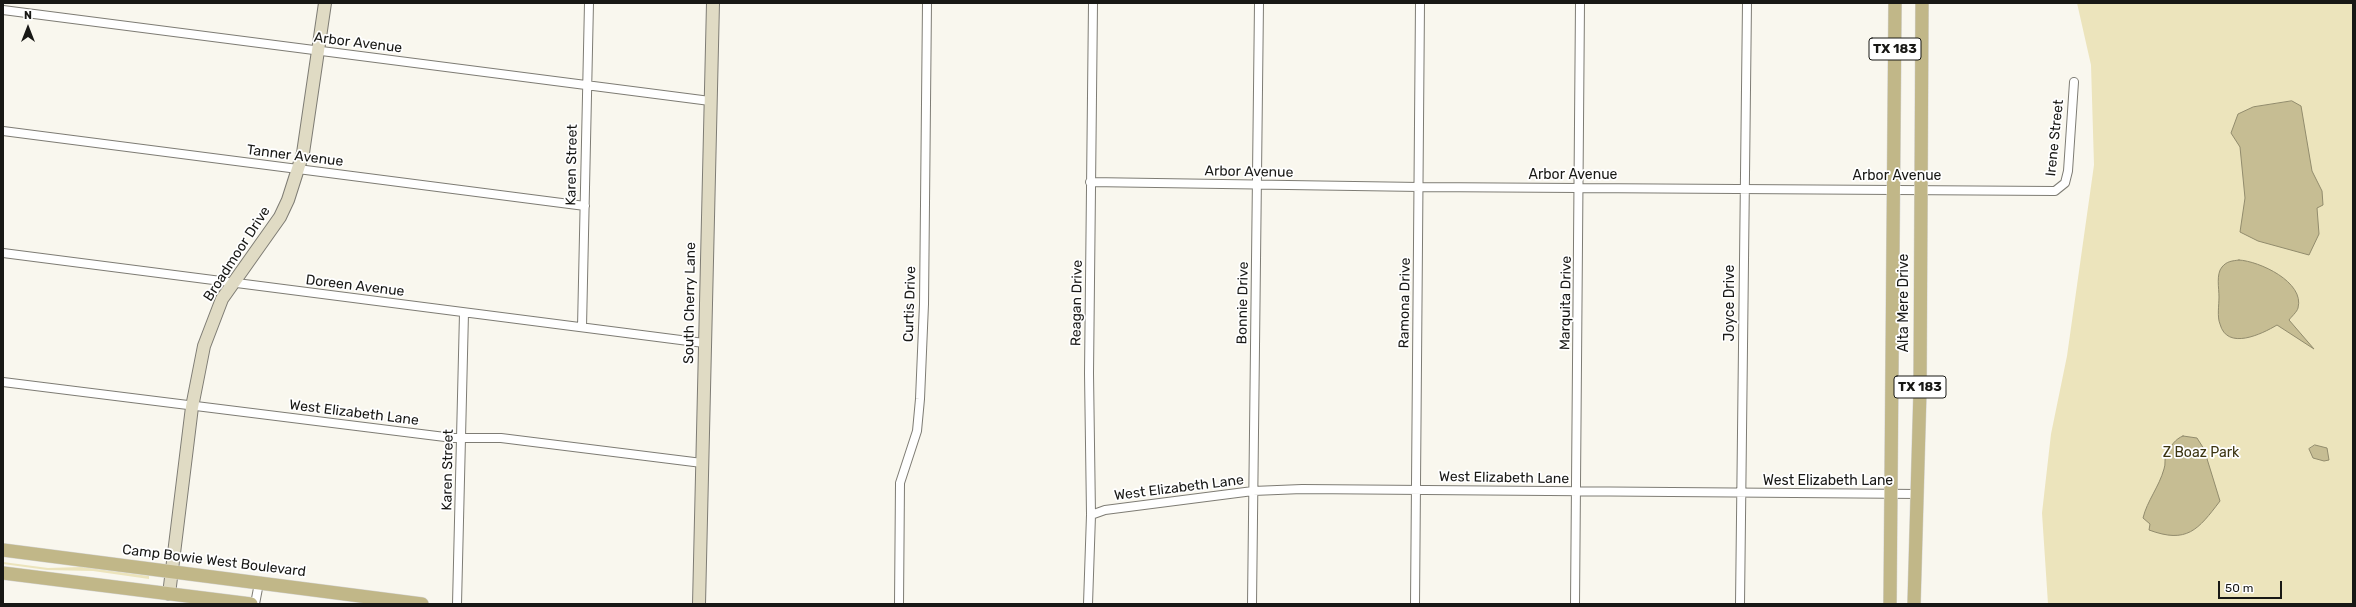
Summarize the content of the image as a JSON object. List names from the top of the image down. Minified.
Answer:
{"streets":{"main road":["TX 183","Alta Mere Drive","Camp Bowie West Boulevard"],"street":["Arbor Avenue","Irene Street","Tanner Avenue","Karen Street","Broadmoor Drive","Doreen Avenue","South Cherry Lane","Reagan Drive","Bonnie Drive","Ramona Drive","Marquita Drive","Joyce Drive","Curtis Drive","West Elizabeth Lane"]},"crossings":[["Arbor Avenue","Irene Street"],["Arbor Avenue","Karen Street"],["Arbor Avenue","Broadmoor Drive"],["Arbor Avenue","South Cherry Lane"],["Arbor Avenue","Reagan Drive"],["Arbor Avenue","Bonnie Drive"],["Arbor Avenue","Ramona Drive"],["Arbor Avenue","Marquita Drive"],["Arbor Avenue","Joyce Drive"],["Arbor Avenue","Alta Mere Drive"],["Tanner Avenue","Karen Street"],["Tanner Avenue","Broadmoor Drive"],["Karen Street","Doreen Avenue"],["Karen Street","West Elizabeth Lane"],["Broadmoor Drive","Doreen Avenue"],["Broadmoor Drive","West Elizabeth Lane"],["Broadmoor Drive","Camp Bowie West Boulevard"],["Doreen Avenue","South Cherry Lane"],["South Cherry Lane","West Elizabeth Lane"],["Reagan Drive","West Elizabeth Lane"],["Bonnie Drive","West Elizabeth Lane"],["Ramona Drive","West Elizabeth Lane"],["Marquita Drive","West Elizabeth Lane"],["Joyce Drive","West Elizabeth Lane"],["Alta Mere Drive","West Elizabeth Lane"]],"parks":["Z Boaz Park"],"scale_bar":"50 m","north":"top"}
